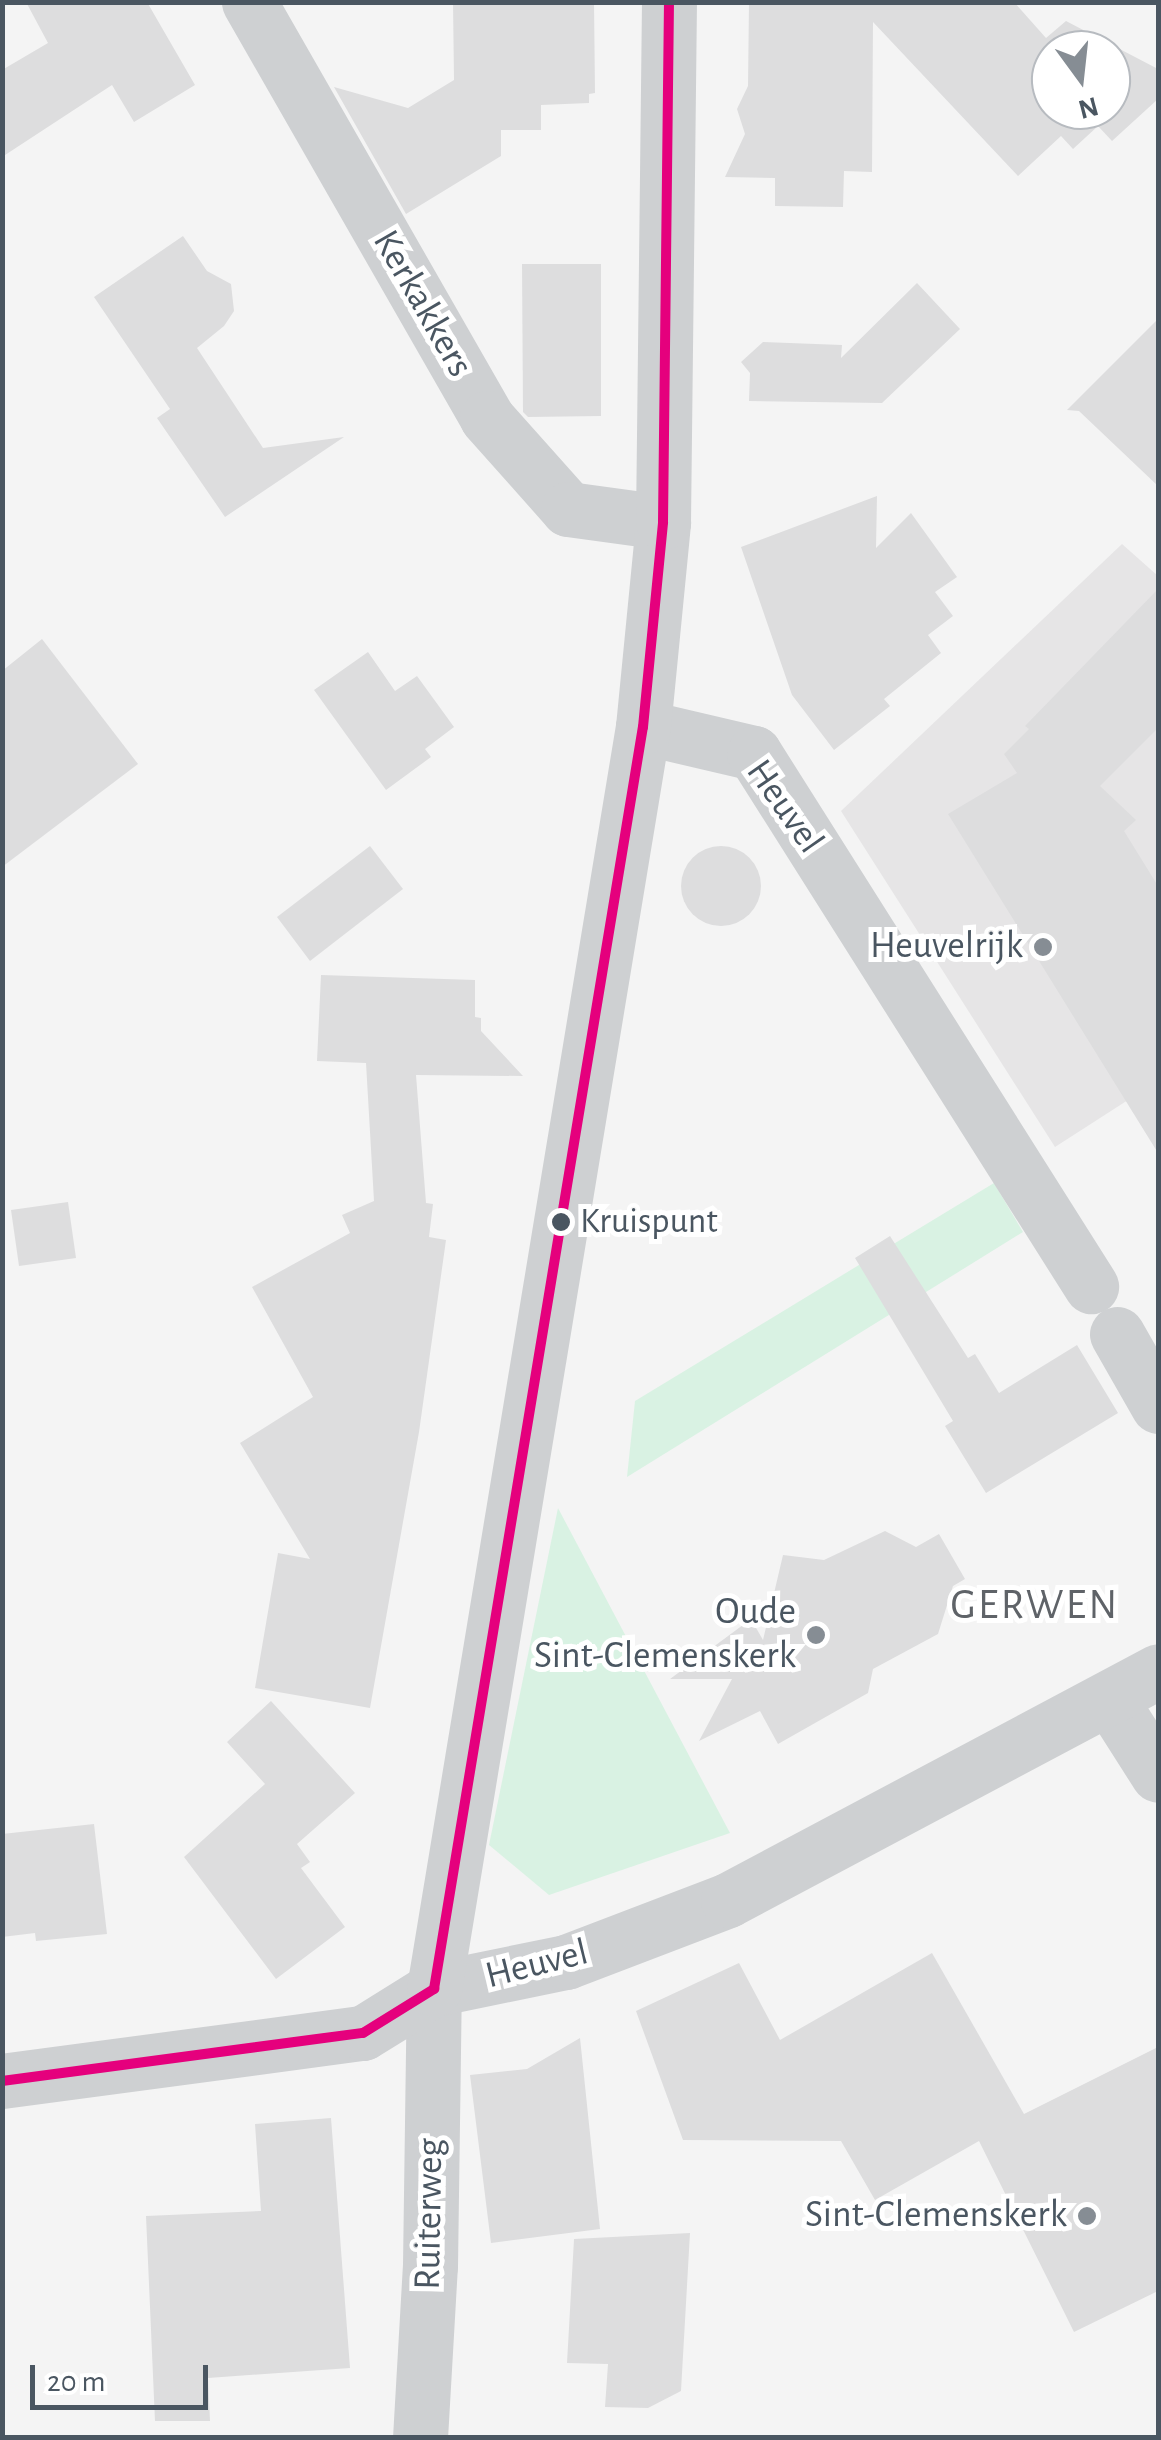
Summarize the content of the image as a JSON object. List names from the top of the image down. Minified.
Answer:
{"streets":{"street":["Kerkakkers","Heuvel","Ruiterweg"]},"crossings":[["Heuvel","Ruiterweg"]],"districts":["GERWEN"],"places":["Heuvelrijk","Kruispunt","Oude Sint-Clemenskerk","Sint-Clemenskerk"],"scale_bar":"20 m","north":"bottom"}
